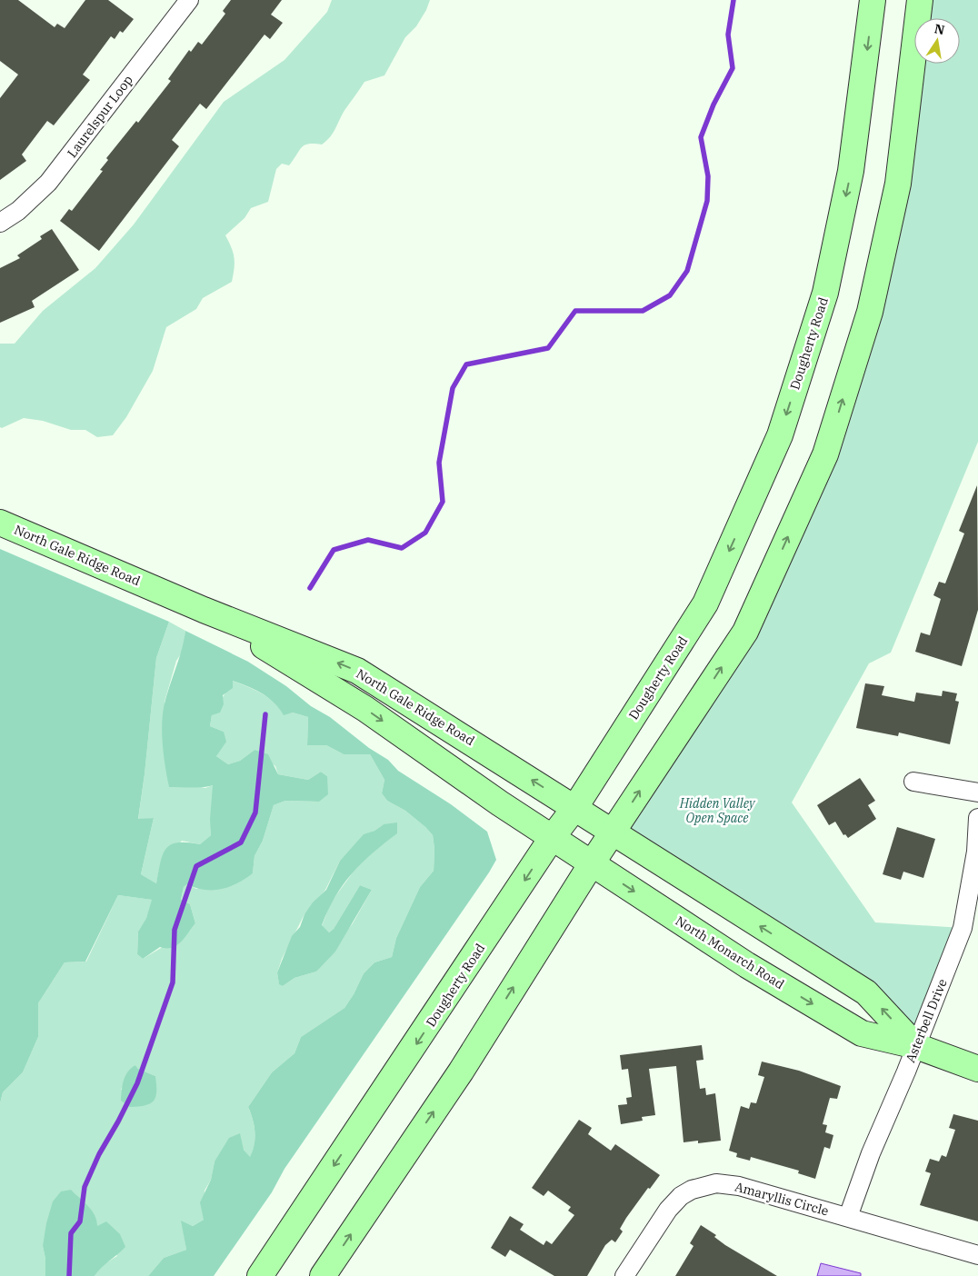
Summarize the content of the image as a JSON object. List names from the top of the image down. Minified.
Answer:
{"streets":{"main road":["Dougherty Road","North Gale Ridge Road","North Monarch Road"],"street":["Laurelspur Loop","Asterbell Drive","Amaryllis Circle"]},"crossings":[["Dougherty Road","North Gale Ridge Road"],["Dougherty Road","North Monarch Road"],["North Gale Ridge Road","North Monarch Road"],["North Monarch Road","Asterbell Drive"],["Asterbell Drive","Amaryllis Circle"]],"parks":["Hidden Valley Open Space"],"north":"top"}
